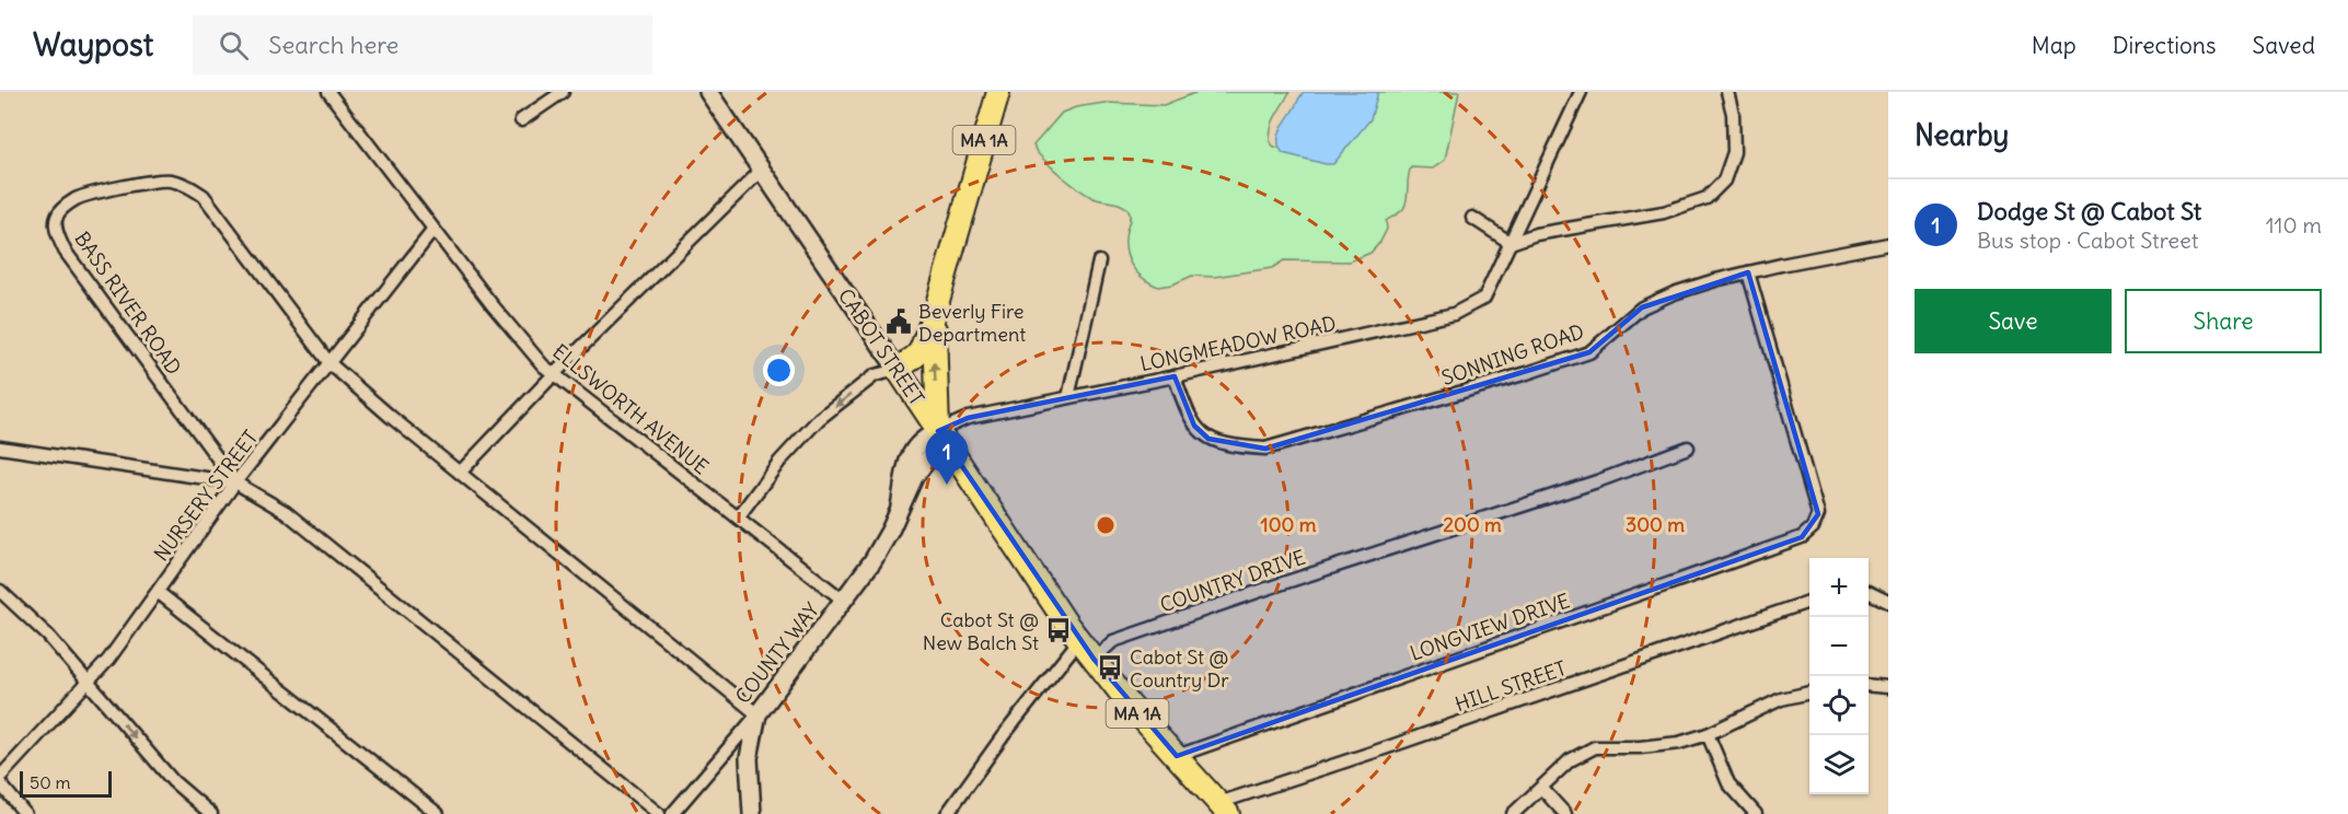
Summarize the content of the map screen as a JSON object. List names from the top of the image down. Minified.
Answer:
{"streets":{"highway":["MA 1A","CABOT STREET"],"main road":["COUNTY WAY"],"street":["BASS RIVER ROAD","LONGMEADOW ROAD","SONNING ROAD","ELLSWORTH AVENUE","NURSERY STREET","COUNTRY DRIVE","LONGVIEW DRIVE","HILL STREET"]},"crossings":[["MA 1A","LONGMEADOW ROAD"],["MA 1A","CABOT STREET"],["MA 1A","COUNTY WAY"],["BASS RIVER ROAD","NURSERY STREET"],["BASS RIVER ROAD","COUNTY WAY"],["LONGMEADOW ROAD","CABOT STREET"],["LONGMEADOW ROAD","SONNING ROAD"],["LONGMEADOW ROAD","COUNTY WAY"],["CABOT STREET","COUNTRY DRIVE"],["CABOT STREET","LONGVIEW DRIVE"],["CABOT STREET","COUNTY WAY"],["CABOT STREET","HILL STREET"],["SONNING ROAD","LONGVIEW DRIVE"],["ELLSWORTH AVENUE","NURSERY STREET"],["ELLSWORTH AVENUE","COUNTY WAY"]],"places":{"public building":["Beverly Fire Department"],"bus stop":["Cabot St @ New Balch St","Cabot St @ Country Dr"]},"scale_bar":"50 m","page":{"header":"Waypost","search":"Search here","nav":["Map","Directions","Saved"],"heading":"Nearby","list":[{"mark":"1","name":"Dodge St @ Cabot St","note":"Bus stop · Cabot Street","value":"110 m"}],"buttons":["Save","Share"],"pins":"1","map_buttons":["+","−"],"scale":"50 m"},"rings":["100 m","200 m","300 m"]}
